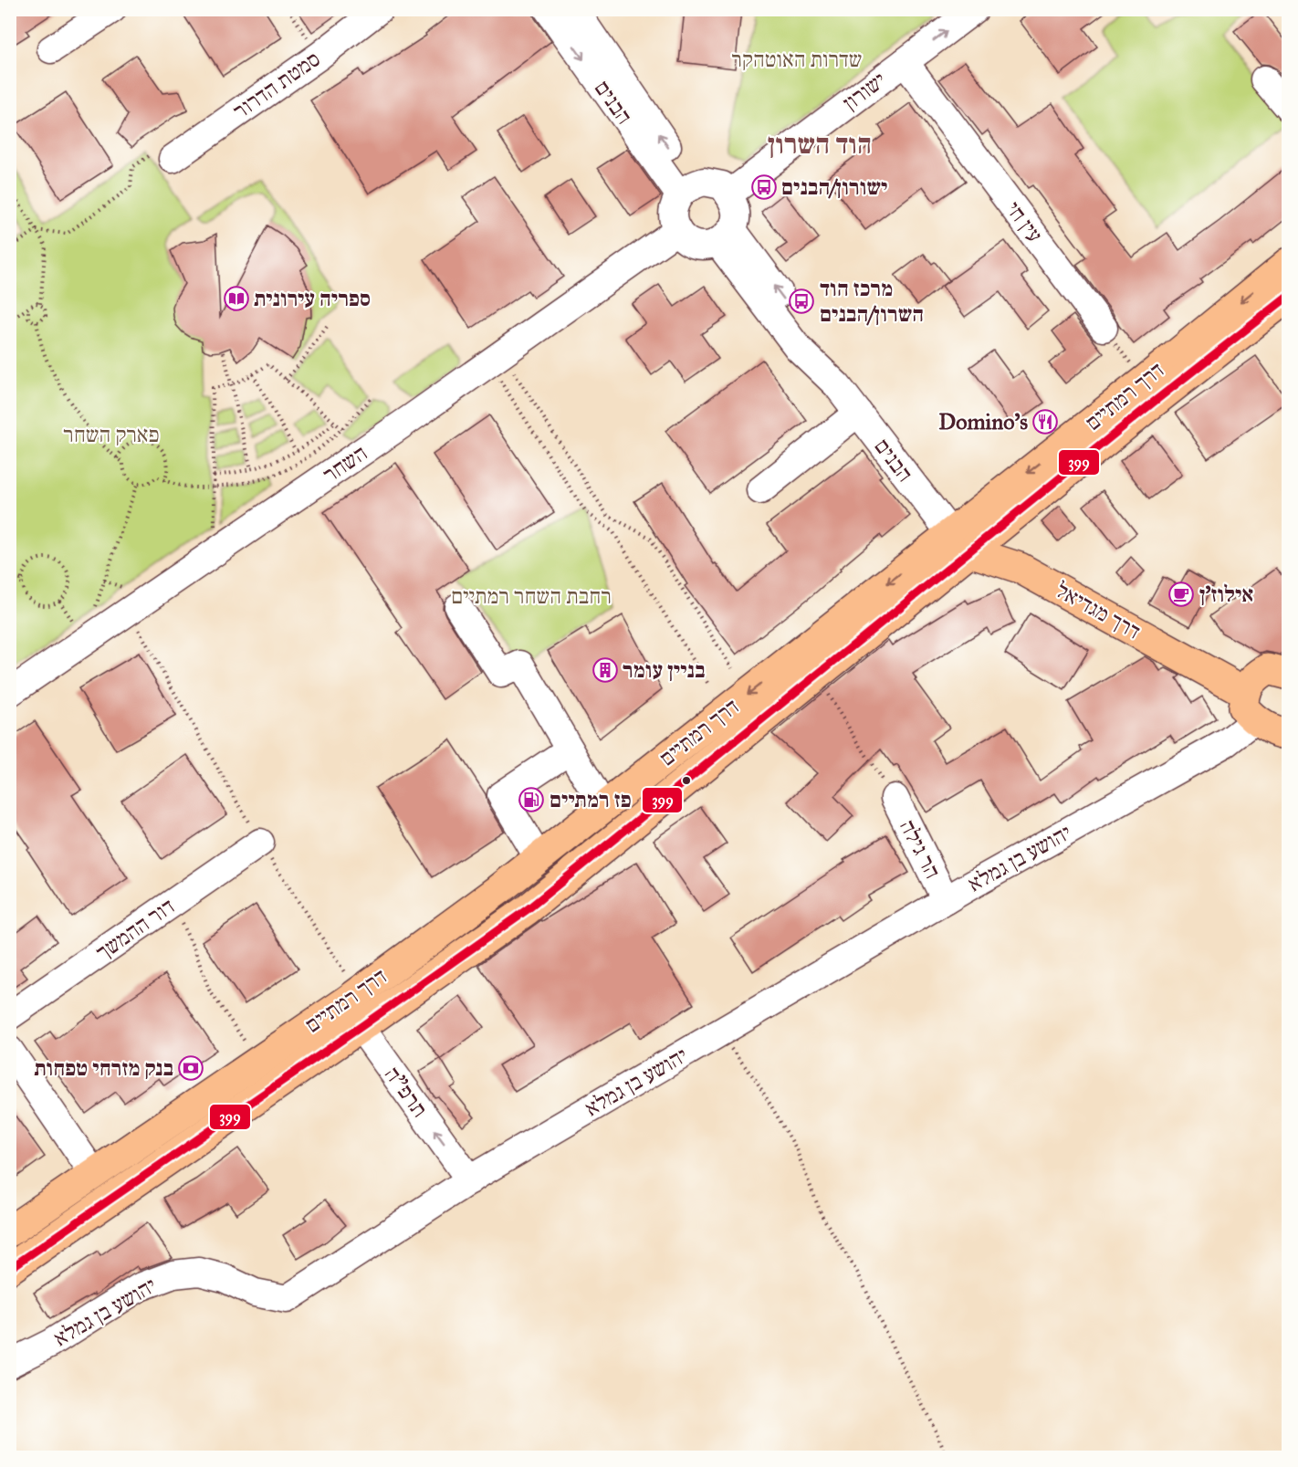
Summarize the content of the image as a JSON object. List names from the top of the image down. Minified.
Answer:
{"streets":{"main road":["דרך רמתיים","דרך מגדיאל"],"street":["סמטת הדרור","ישורון","הבנים","עין חי","השחר","הר גילה","יהושע בן גמלא","דור ההמשך","תרפ\"ה"]},"crossings":[["ישורון","הבנים"],["ישורון","עין חי"],["ישורון","השחר"],["הבנים","דרך רמתיים"],["הבנים","השחר"],["הבנים","דרך מגדיאל"],["דרך רמתיים","דרך מגדיאל"],["דרך רמתיים","תרפ\"ה"],["הר גילה","יהושע בן גמלא"],["יהושע בן גמלא","תרפ\"ה"]],"one_way":["תרפ\"ה"],"districts":["הוד השרון"],"parks":["שדרות האוטהקר","פארק השחר","רחבת השחר רמתיים"],"places":{"bus stop":["ישורון/הבנים","מרכז הוד השרון/הבנים"],"library":["ספריה עירונית"],"restaurant":["Domino's"],"cafe":["אילוז'ן"],"building":["בניין עומר"],"fuel station":["פז רמתיים"],"bank":["בנק מזרחי טפחות"]},"lines":["transit line 399"]}
